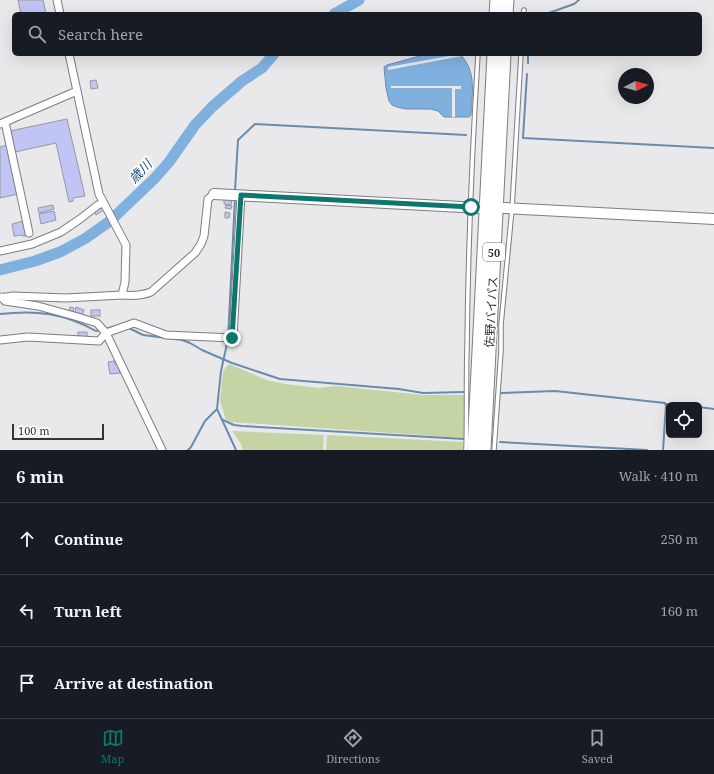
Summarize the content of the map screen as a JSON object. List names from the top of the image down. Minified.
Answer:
{"streets":{"highway":["50","佐野バイパス"]},"water":["歳川"],"scale_bar":"100 m","north":"right","page":{"search":"Search here","scale":"100 m","heading":["6 min","Walk · 410 m"],"list":[["Continue","250 m"],["Turn left","160 m"],"Arrive at destination"],"nav":["Map","Directions","Saved"]}}
